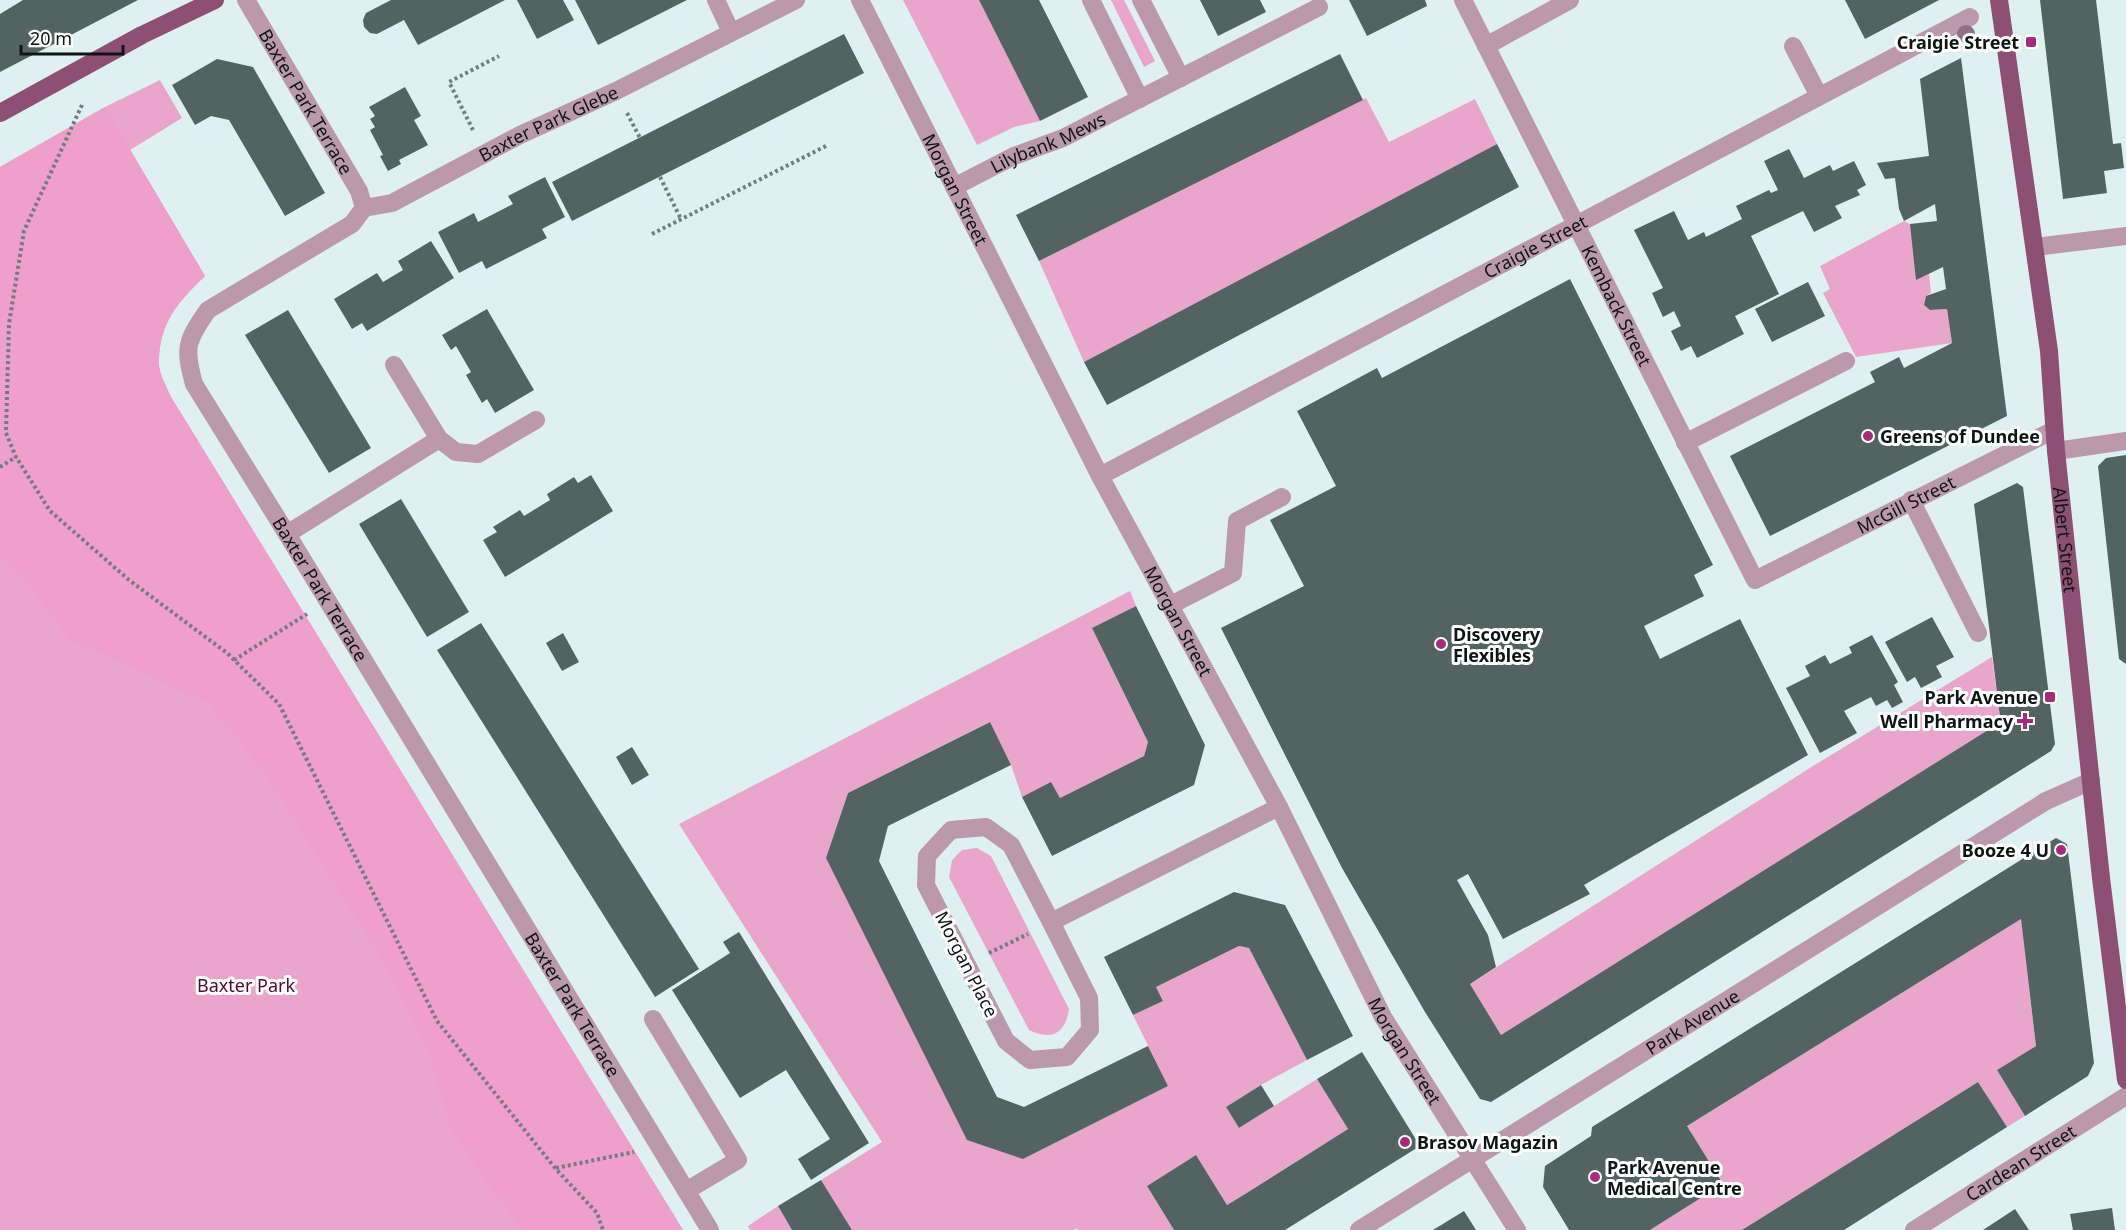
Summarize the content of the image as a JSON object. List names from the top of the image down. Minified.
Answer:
{"streets":{"main road":["Albert Street"],"street":["Baxter Park Terrace","Baxter Park Glebe","Lilybank Mews","Morgan Street","Craigie Street","Kemback Street","McGill Street","Morgan Place","Park Avenue","Cardean Street"]},"crossings":[["Baxter Park Terrace","Baxter Park Glebe"],["Lilybank Mews","Morgan Street"],["Morgan Street","Craigie Street"],["Morgan Street","Park Avenue"],["Craigie Street","Kemback Street"],["Kemback Street","McGill Street"],["McGill Street","Albert Street"],["Albert Street","Park Avenue"]],"parks":["Baxter Park"],"places":{"transit":["Craigie Street","Park Avenue"],"other":["Greens of Dundee","Discovery Flexibles","Booze 4 U","Brasov Magazin","Park Avenue Medical Centre"],"health":["Well Pharmacy"]},"scale_bar":"20 m"}
